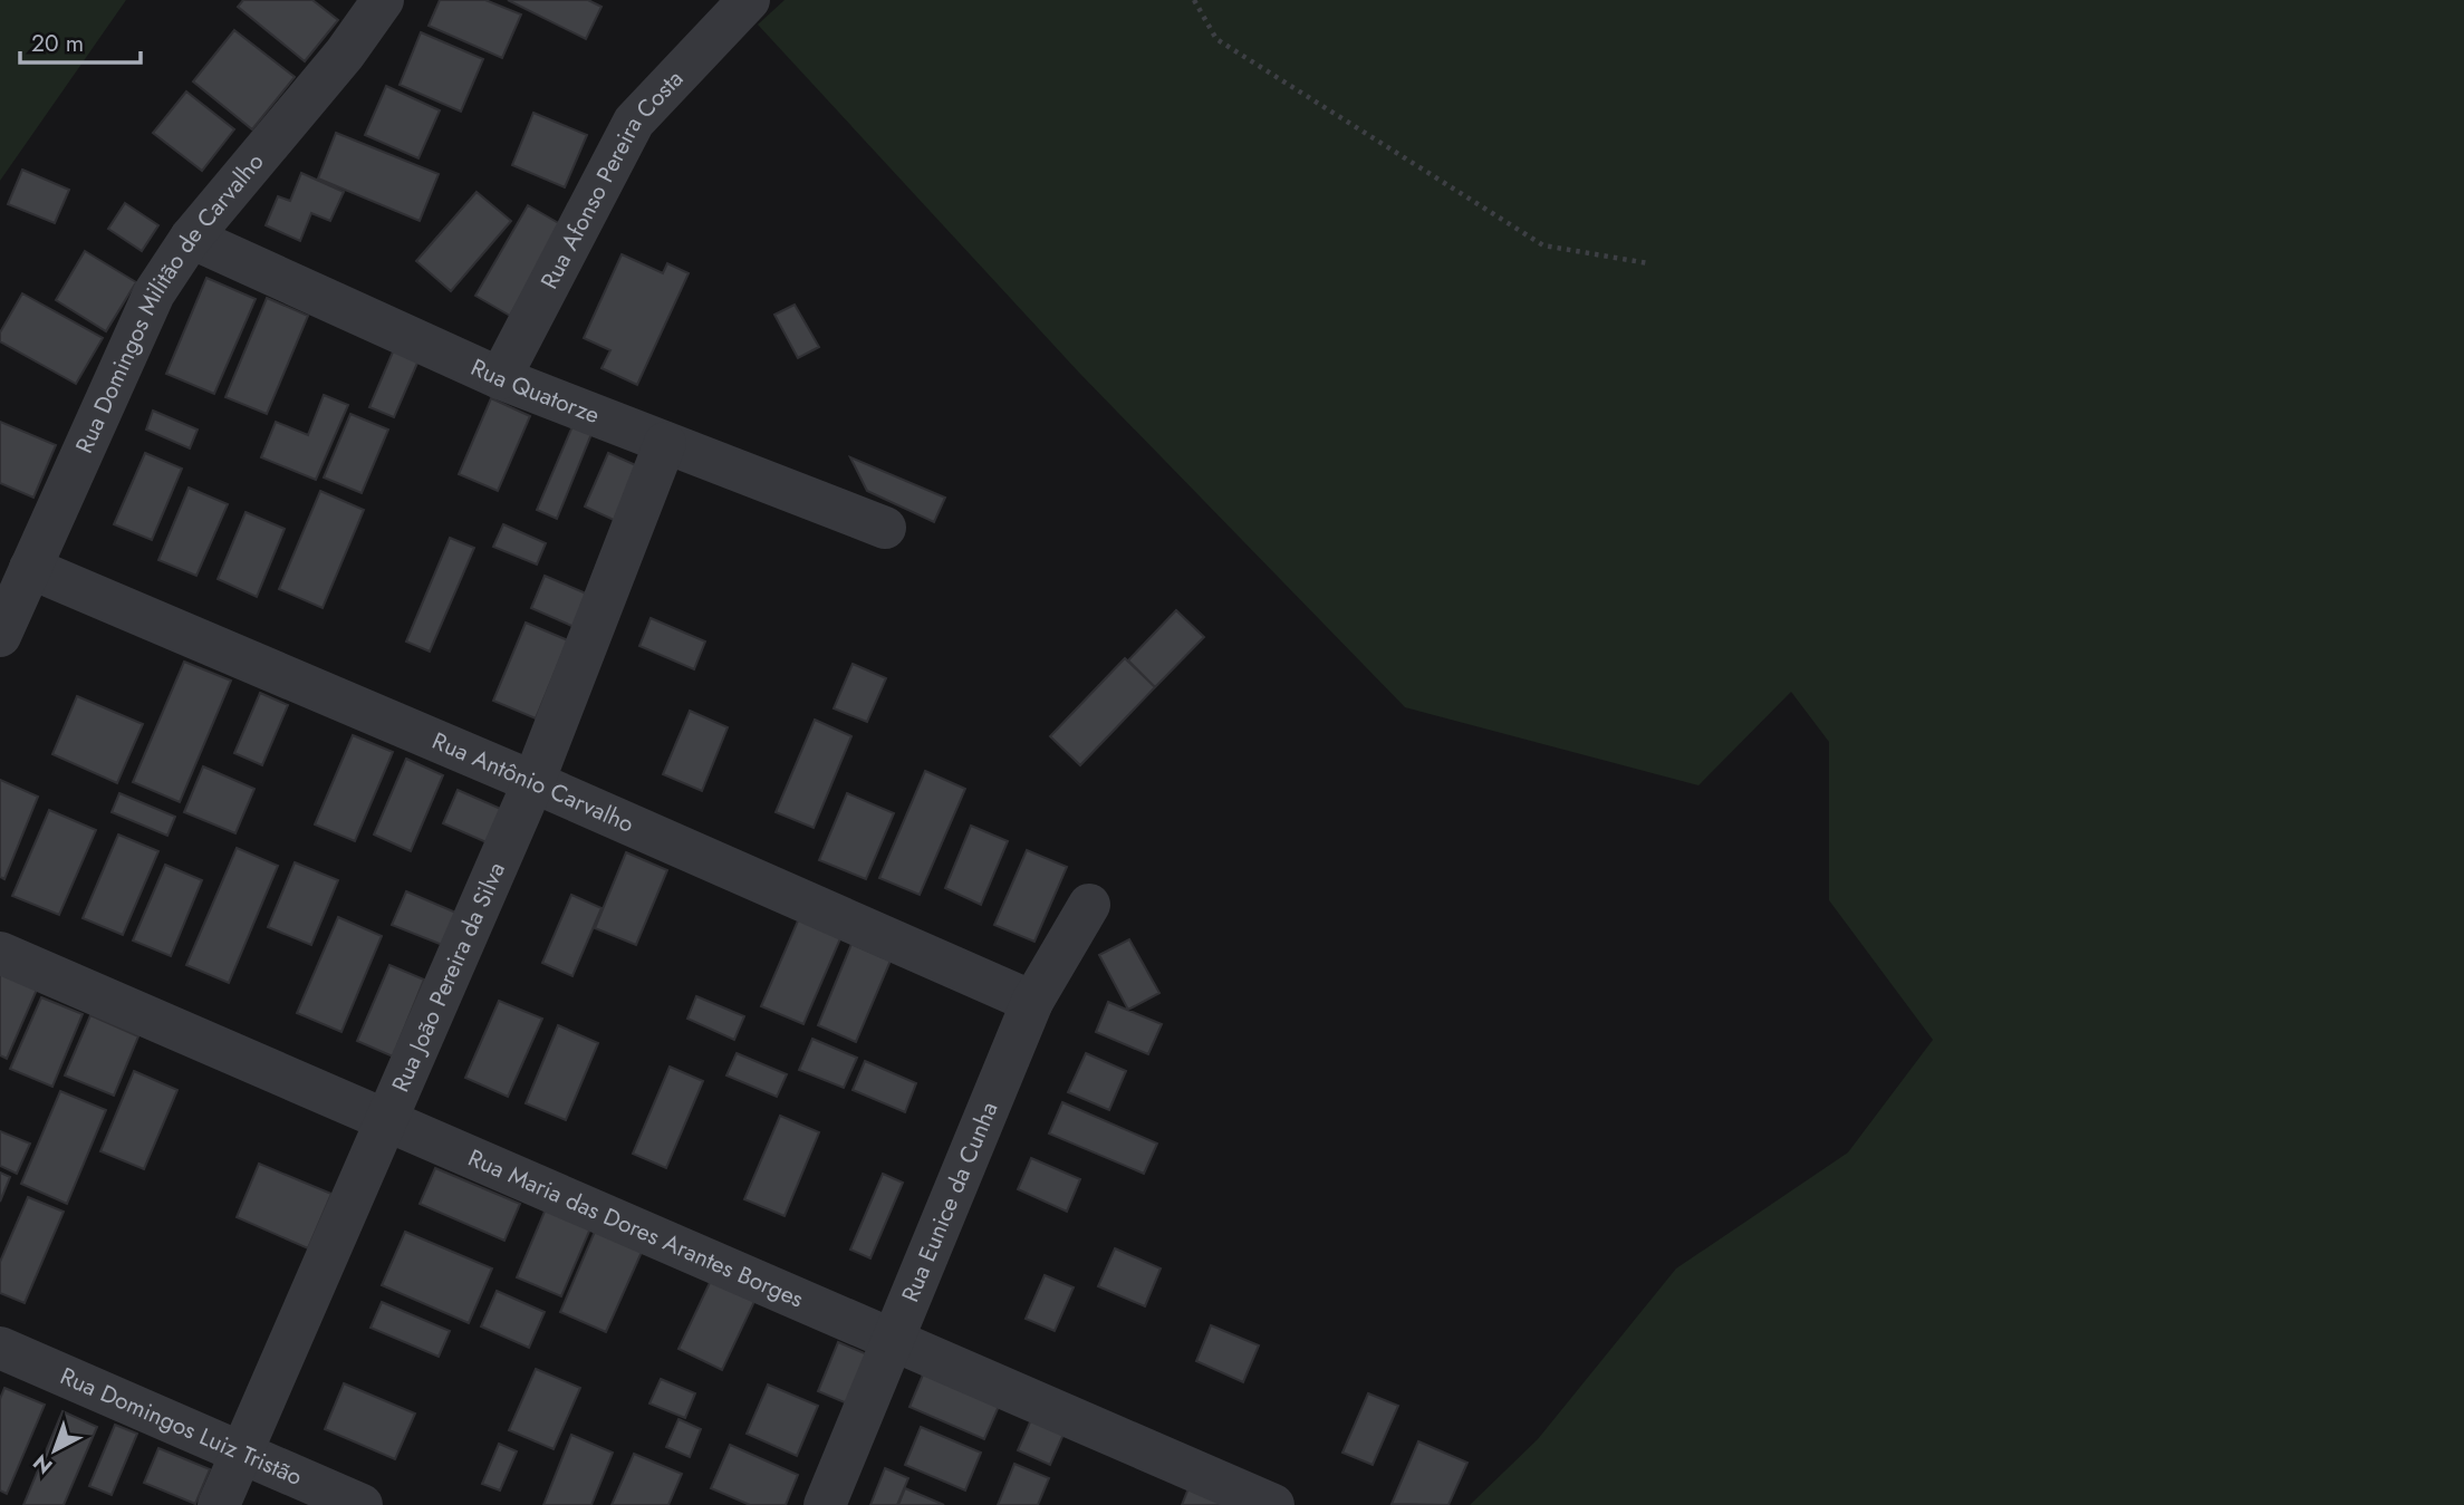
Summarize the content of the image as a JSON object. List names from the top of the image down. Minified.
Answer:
{"streets":{"street":["Rua Afonso Pereira Costa","Rua Domingos Militão de Carvalho","Rua Quatorze","Rua Antônio Carvalho","Rua João Pereira da Silva","Rua Eunice da Cunha","Rua Maria das Dores Arantes Borges","Rua Domingos Luiz Tristão"]},"crossings":[["Rua Afonso Pereira Costa","Rua Quatorze"],["Rua Domingos Militão de Carvalho","Rua Quatorze"],["Rua Domingos Militão de Carvalho","Rua Antônio Carvalho"],["Rua Quatorze","Rua João Pereira da Silva"],["Rua Antônio Carvalho","Rua João Pereira da Silva"],["Rua Antônio Carvalho","Rua Eunice da Cunha"],["Rua João Pereira da Silva","Rua Maria das Dores Arantes Borges"],["Rua João Pereira da Silva","Rua Domingos Luiz Tristão"],["Rua Eunice da Cunha","Rua Maria das Dores Arantes Borges"]],"scale_bar":"20 m","north":"bottom left"}
